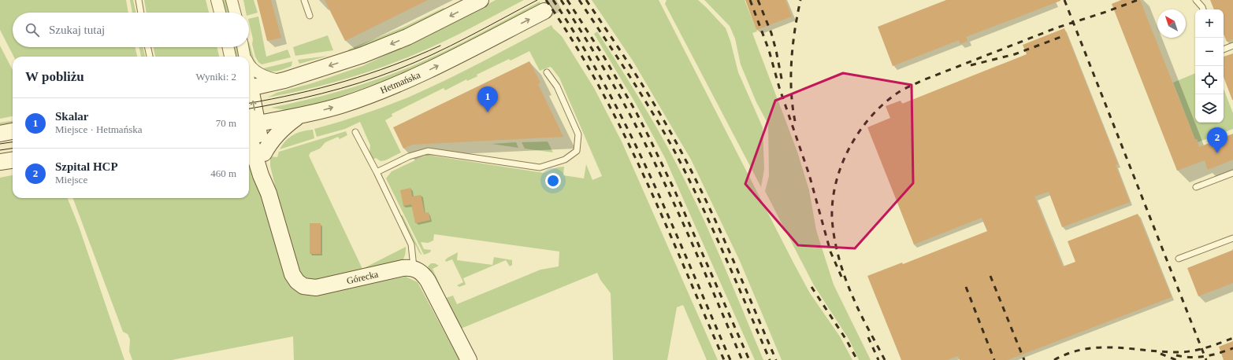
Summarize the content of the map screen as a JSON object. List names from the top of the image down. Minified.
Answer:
{"streets":{"main road":["Hetmańska","Górecka"]},"crossings":[["Hetmańska","Górecka"]],"north":"top left","page":{"map_buttons":["+","−"],"search":"Szukaj tutaj","heading":["W pobliżu","Wyniki: 2"],"pins":["1","2"],"list":[{"mark":"1","name":"Skalar","note":"Miejsce · Hetmańska","value":"70 m"},{"mark":"2","name":"Szpital HCP","note":"Miejsce","value":"460 m"}]}}
